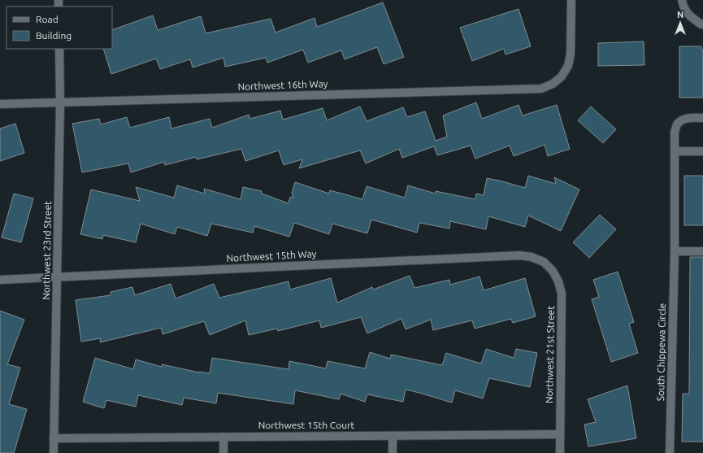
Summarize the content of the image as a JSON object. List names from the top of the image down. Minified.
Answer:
{"streets":{"street":["Northwest 16th Way","Northwest 23rd Street","Northwest 15th Way","South Chippewa Circle","Northwest 21st Street","Northwest 15th Court"]},"crossings":[["Northwest 16th Way","Northwest 23rd Street"],["Northwest 23rd Street","Northwest 15th Way"],["Northwest 23rd Street","Northwest 15th Court"],["Northwest 15th Way","Northwest 21st Street"],["Northwest 21st Street","Northwest 15th Court"]],"legend":["Road","Building"],"north":"top"}
